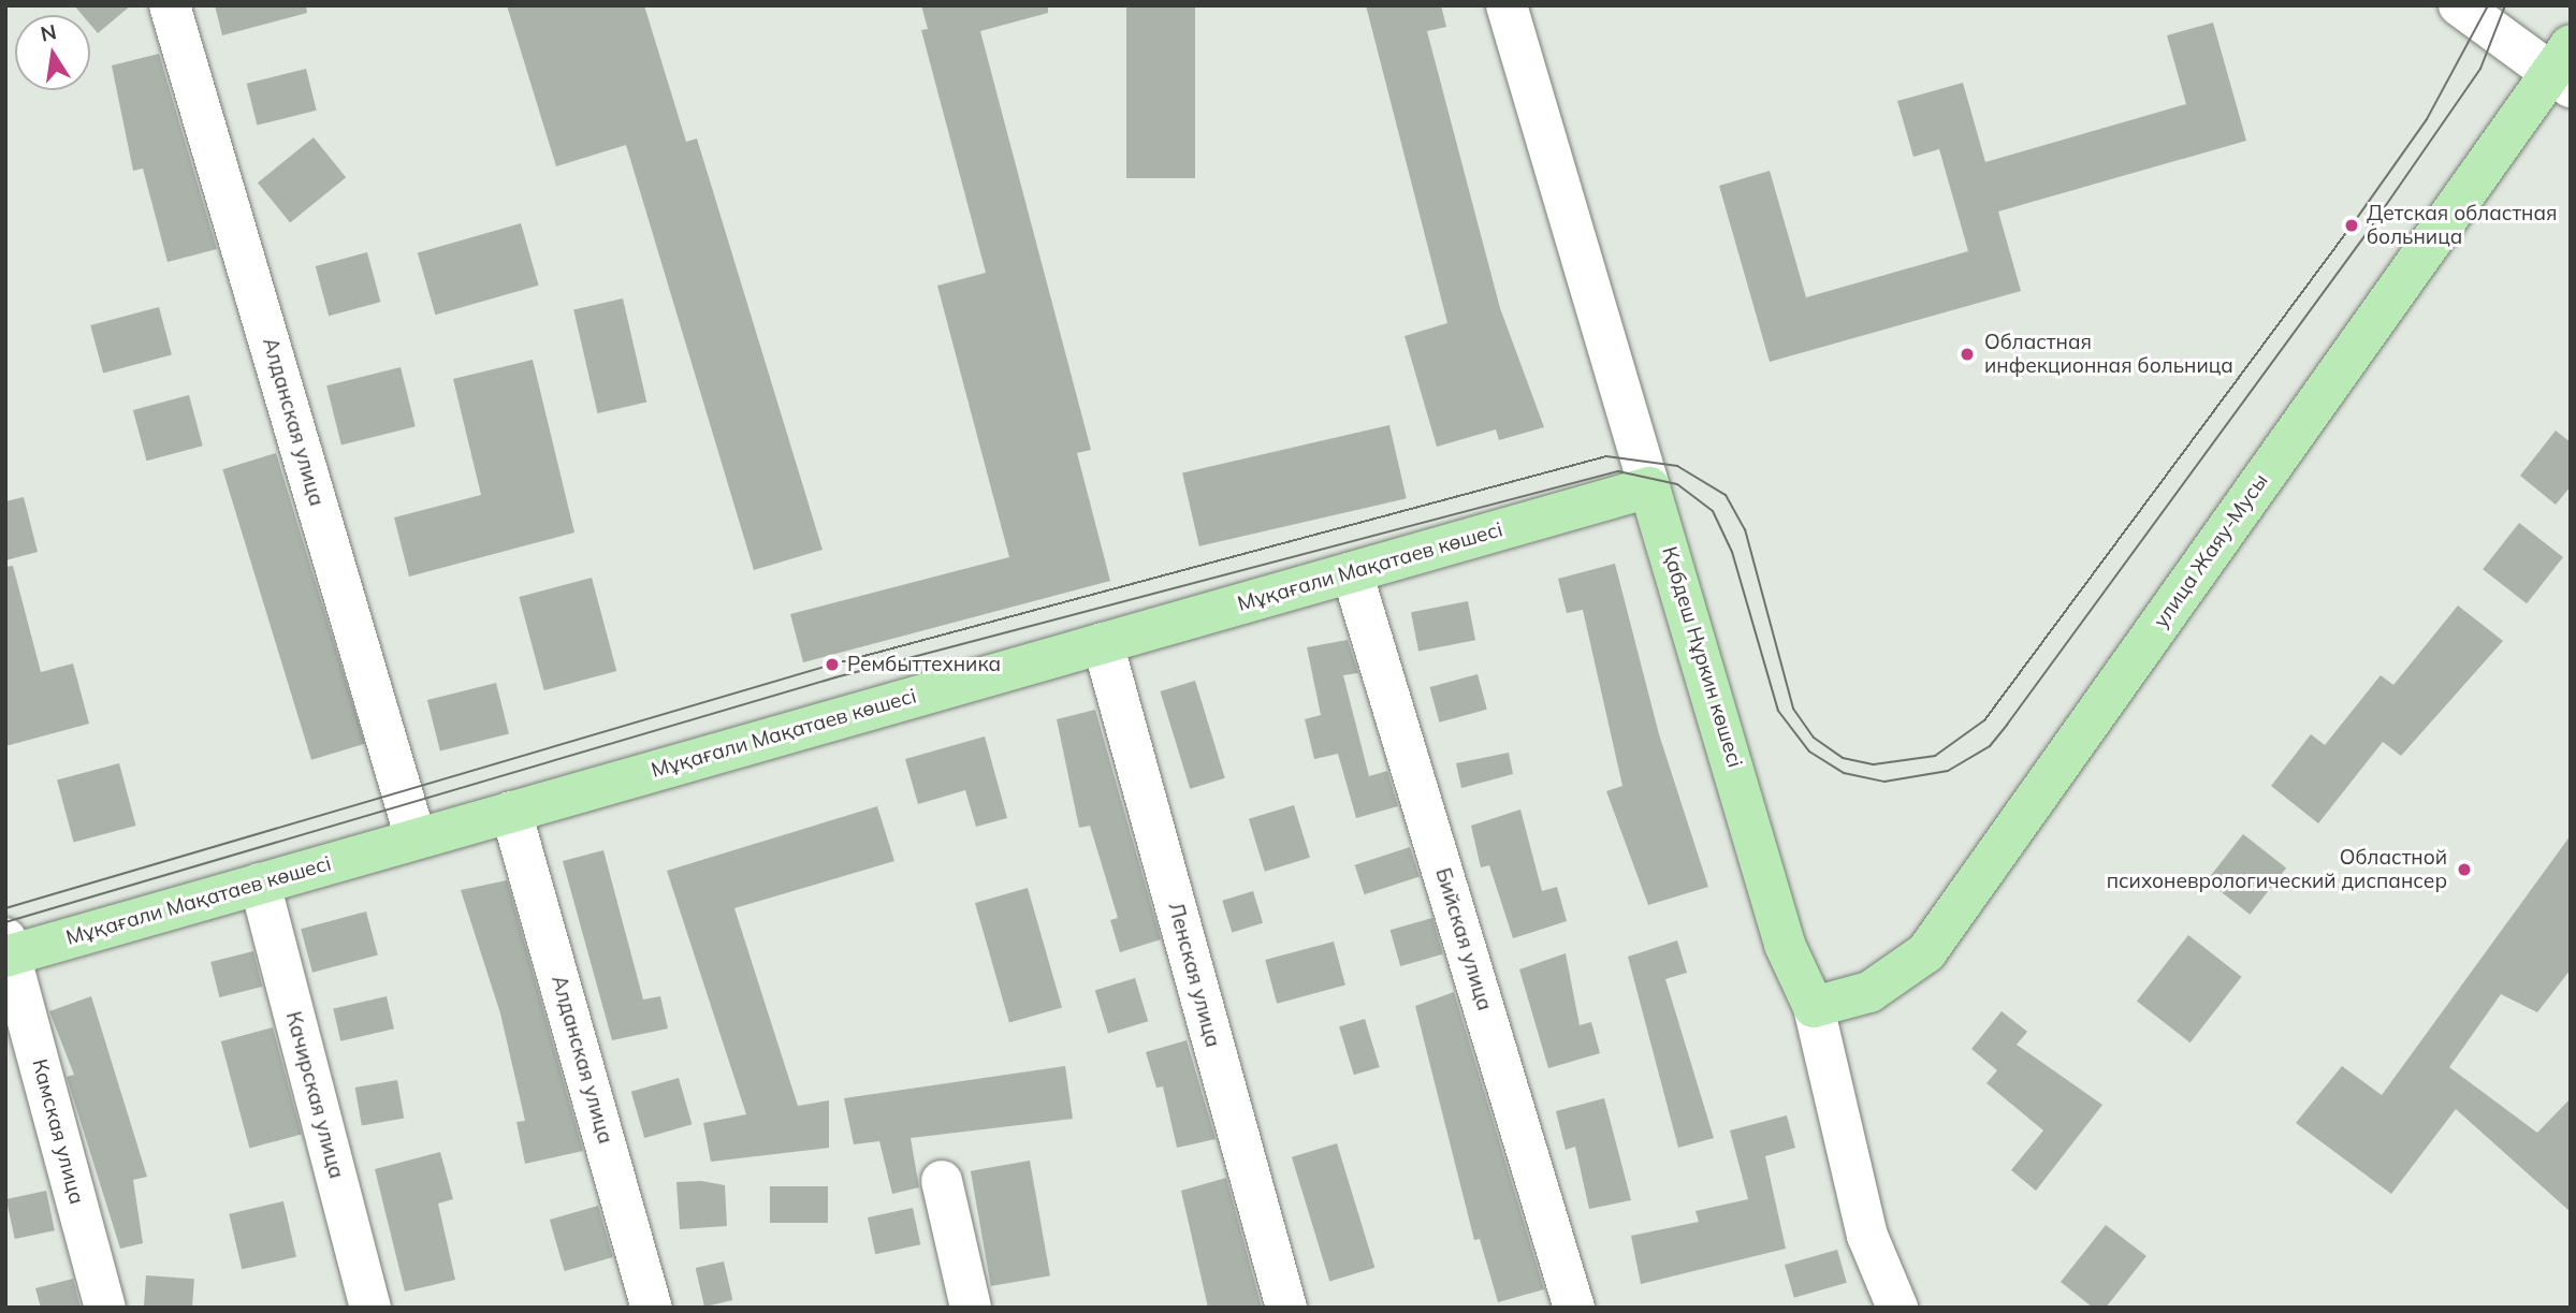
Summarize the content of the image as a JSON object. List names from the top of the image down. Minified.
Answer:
{"streets":{"main road":["улица Жаяу-Мусы","Мұқағали Мақатаев көшесі","Қабдеш Нұркин көшесі"],"street":["Алданская улица","Бийская улица","Ленская улица","Качирская улица","Камская улица"]},"crossings":[["Алданская улица","Мұқағали Мақатаев көшесі"],["улица Жаяу-Мусы","Қабдеш Нұркин көшесі"],["Мұқағали Мақатаев көшесі","Қабдеш Нұркин көшесі"],["Мұқағали Мақатаев көшесі","Бийская улица"],["Мұқағали Мақатаев көшесі","Ленская улица"],["Мұқағали Мақатаев көшесі","Качирская улица"],["Мұқағали Мақатаев көшесі","Камская улица"]],"places":["Детская областная больница","Областная инфекционная больница","Рембыттехника","Областной психоневрологический диспансер"],"north":"top"}
